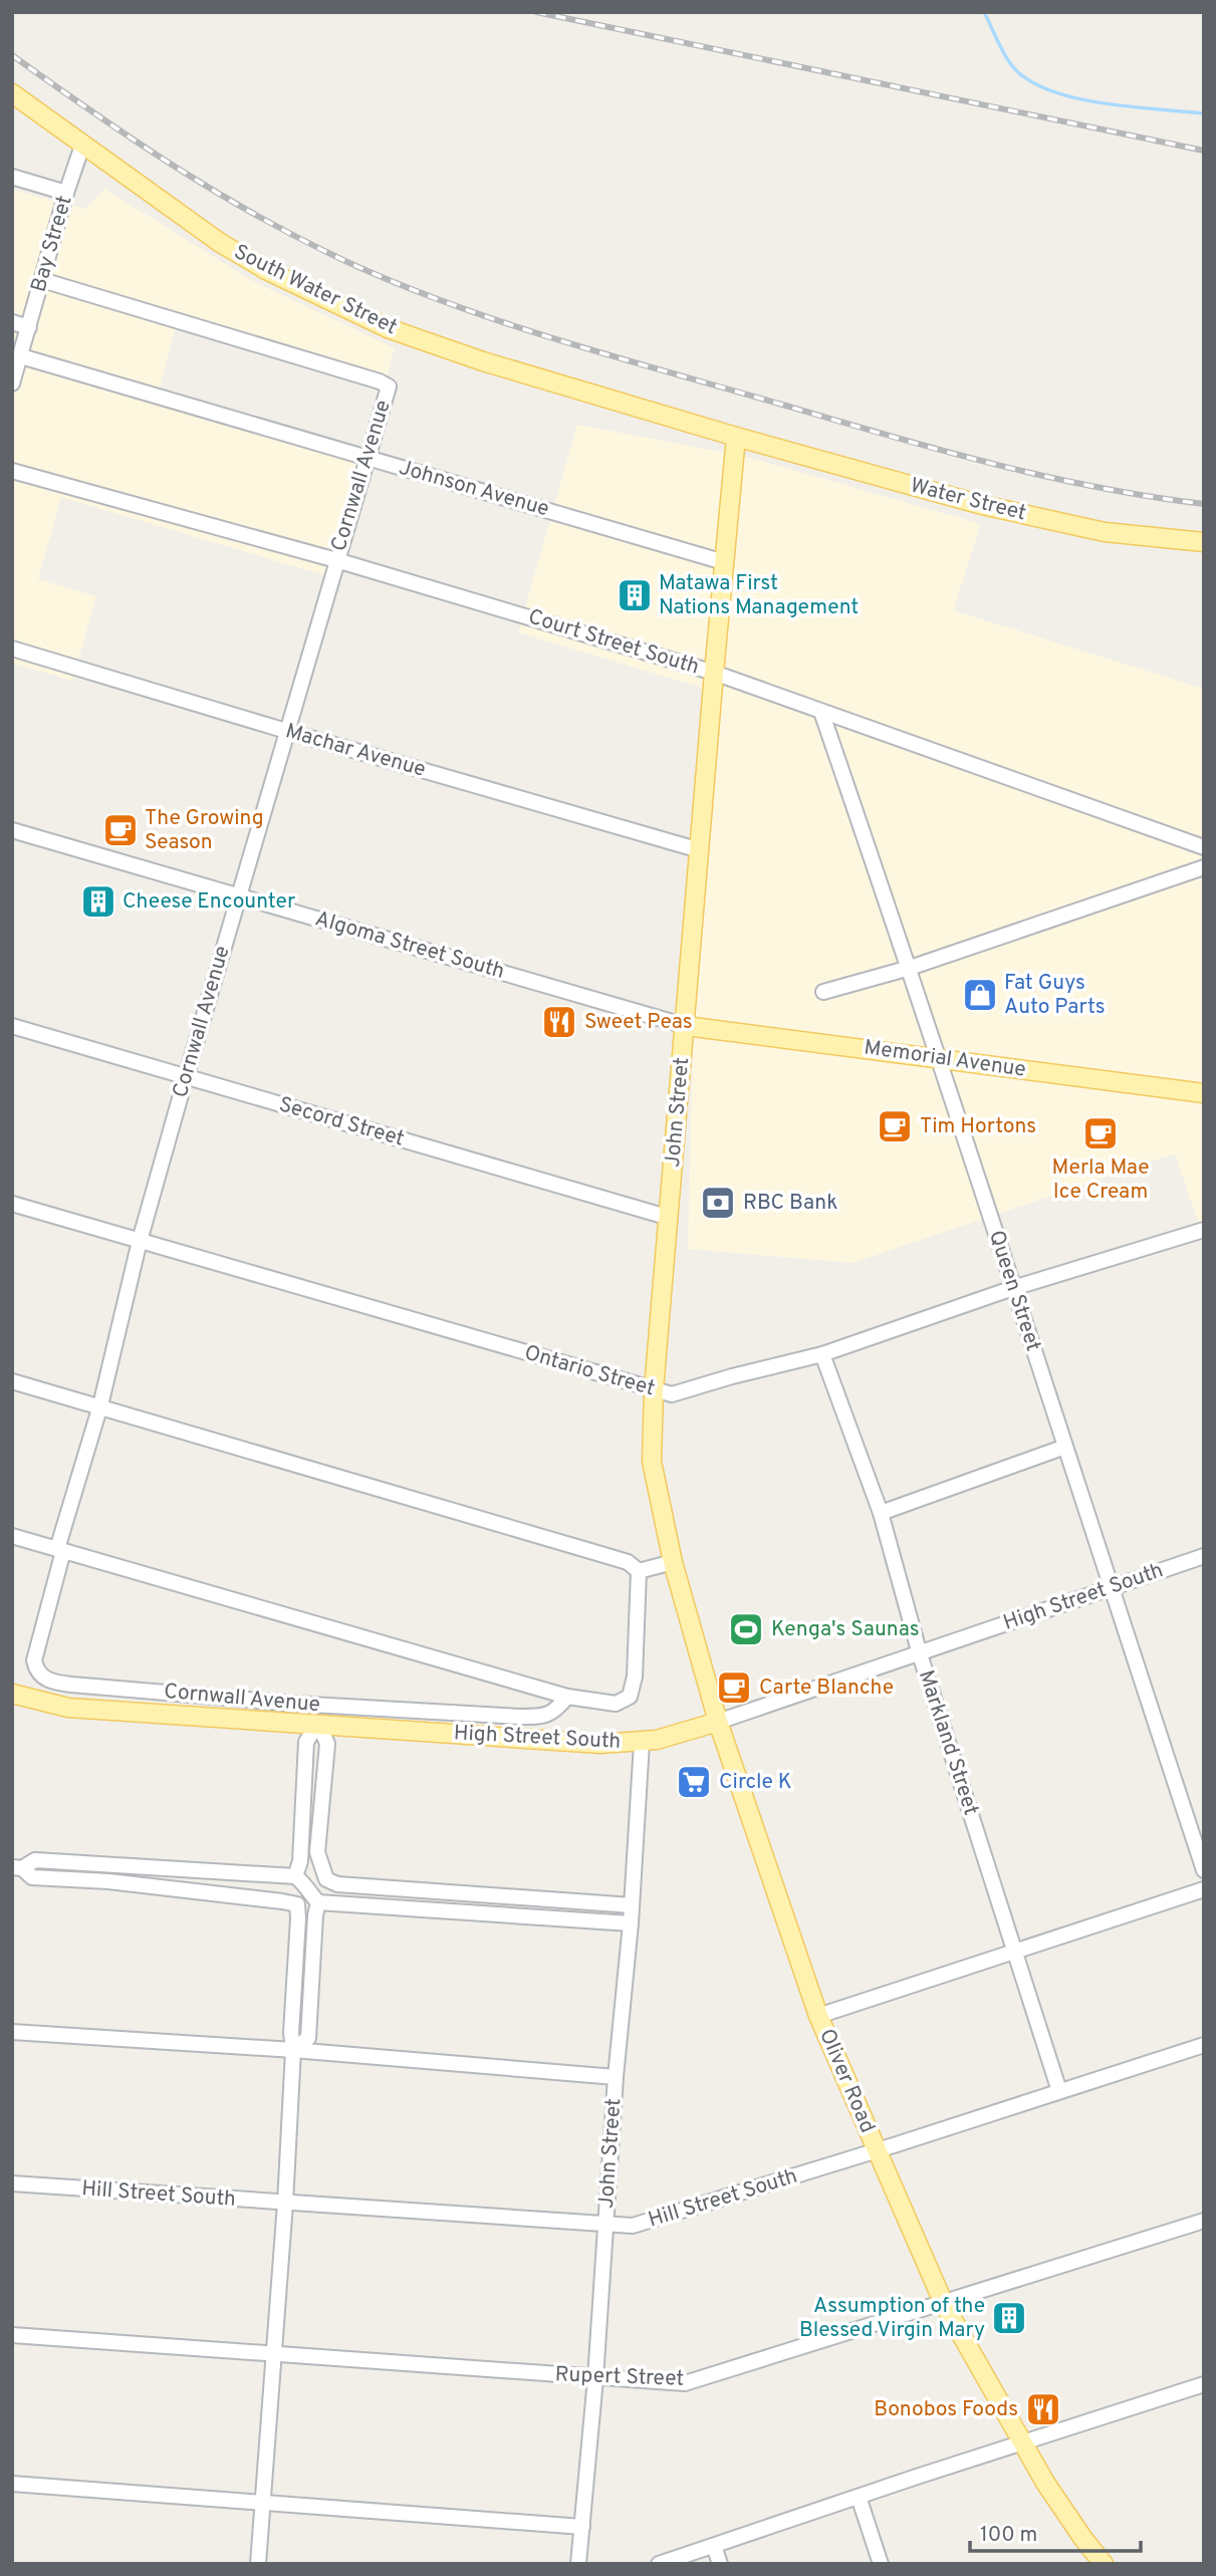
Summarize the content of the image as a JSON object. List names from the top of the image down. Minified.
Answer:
{"streets":{"main road":["South Water Street","Water Street","Memorial Avenue","John Street","High Street South","Oliver Road"],"street":["Bay Street","Cornwall Avenue","Johnson Avenue","Court Street South","Machar Avenue","Algoma Street South","Secord Street","Queen Street","Ontario Street","Markland Street","Hill Street South","Rupert Street"]},"crossings":[["Bay Street","South Water Street"],["Bay Street","Cornwall Avenue"],["Bay Street","Johnson Avenue"],["South Water Street","Water Street"],["South Water Street","John Street"],["Cornwall Avenue","Johnson Avenue"],["Cornwall Avenue","Court Street South"],["Cornwall Avenue","Machar Avenue"],["Cornwall Avenue","Algoma Street South"],["Cornwall Avenue","Secord Street"],["Cornwall Avenue","Ontario Street"],["Johnson Avenue","John Street"],["Water Street","John Street"],["Court Street South","John Street"],["Court Street South","Queen Street"],["Machar Avenue","John Street"],["Algoma Street South","Memorial Avenue"],["Algoma Street South","John Street"],["Memorial Avenue","John Street"],["Memorial Avenue","Queen Street"],["John Street","Secord Street"],["John Street","Ontario Street"],["John Street","High Street South"],["John Street","Oliver Road"],["John Street","Hill Street South"],["John Street","Rupert Street"],["Queen Street","Ontario Street"],["Queen Street","High Street South"],["Ontario Street","Markland Street"],["High Street South","Markland Street"],["High Street South","Oliver Road"],["Markland Street","Hill Street South"],["Oliver Road","Hill Street South"],["Oliver Road","Rupert Street"]],"places":{"building":["Matawa First Nations Management","Cheese Encounter","Assumption of the Blessed Virgin Mary"],"cafe":["The Growing Season","Tim Hortons","Merla Mae Ice Cream","Carte Blanche"],"shop":["Fat Guys Auto Parts"],"restaurant":["Sweet Peas","Bonobos Foods"],"bank":["RBC Bank"],"sports":["Kenga's Saunas"],"supermarket":["Circle K"]},"scale_bar":"100 m"}
